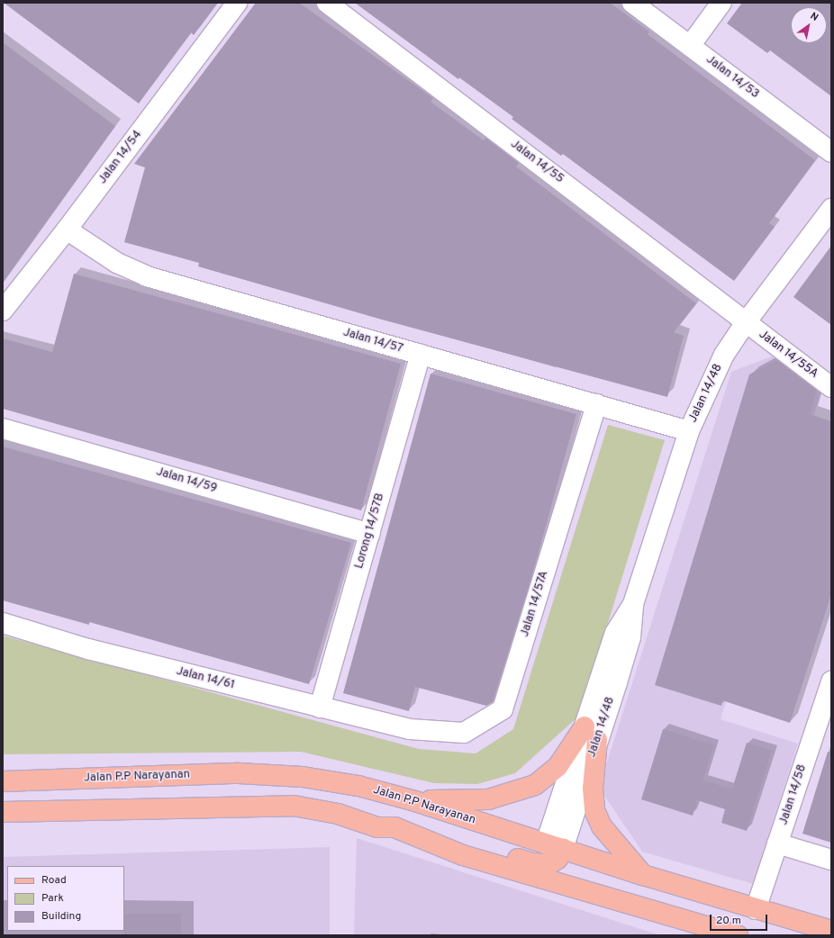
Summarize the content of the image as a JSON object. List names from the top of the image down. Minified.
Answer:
{"streets":{"main road":["Jalan P.P Narayanan"],"street":["Jalan 14/53","Jalan 14/54","Jalan 14/55","Jalan 14/57","Jalan 14/55A","Jalan 14/48","Jalan 14/59","Lorong 14/57B","Jalan 14/57A","Jalan 14/61","Jalan 14/58"]},"crossings":[["Jalan 14/54","Jalan 14/57"],["Jalan 14/55","Jalan 14/55A"],["Jalan 14/55","Jalan 14/48"],["Jalan 14/57","Jalan 14/48"],["Jalan 14/57","Lorong 14/57B"],["Jalan 14/57","Jalan 14/57A"],["Jalan 14/55A","Jalan 14/48"],["Jalan 14/48","Jalan P.P Narayanan"],["Jalan 14/59","Lorong 14/57B"],["Lorong 14/57B","Jalan 14/61"],["Jalan 14/57A","Jalan 14/61"],["Jalan P.P Narayanan","Jalan 14/58"]],"legend":["Road","Park","Building"],"scale_bar":"20 m","north":"top right"}
